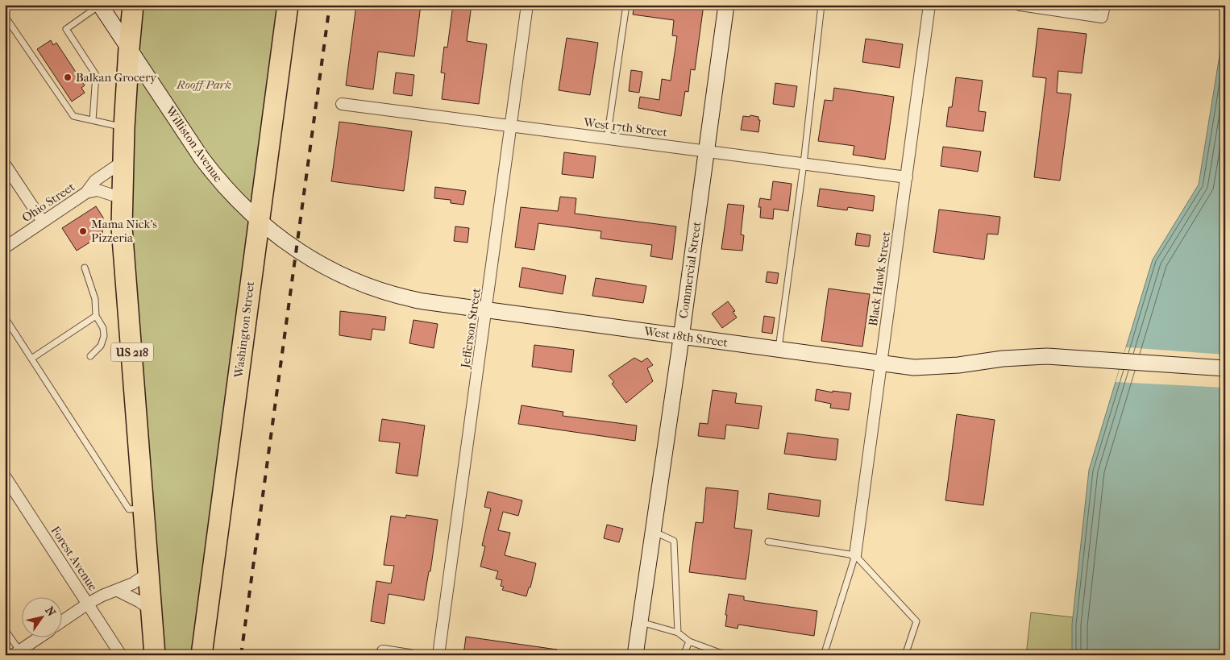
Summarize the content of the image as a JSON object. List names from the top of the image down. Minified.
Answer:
{"streets":{"highway":["Washington Street","US 218"],"main road":["Williston Avenue","Commercial Street","West 18th Street"],"street":["West 17th Street","Ohio Street","Black Hawk Street","Jefferson Street","Forest Avenue"]},"crossings":[["West 17th Street","Commercial Street"],["West 17th Street","Black Hawk Street"],["West 17th Street","Jefferson Street"],["Williston Avenue","Washington Street"],["Williston Avenue","West 18th Street"],["Williston Avenue","US 218"],["Ohio Street","US 218"],["Commercial Street","West 18th Street"],["Black Hawk Street","West 18th Street"],["Jefferson Street","West 18th Street"]],"parks":["Rooff Park"],"places":["Balkan Grocery","Mama Nick's Pizzeria"],"north":"top right"}
